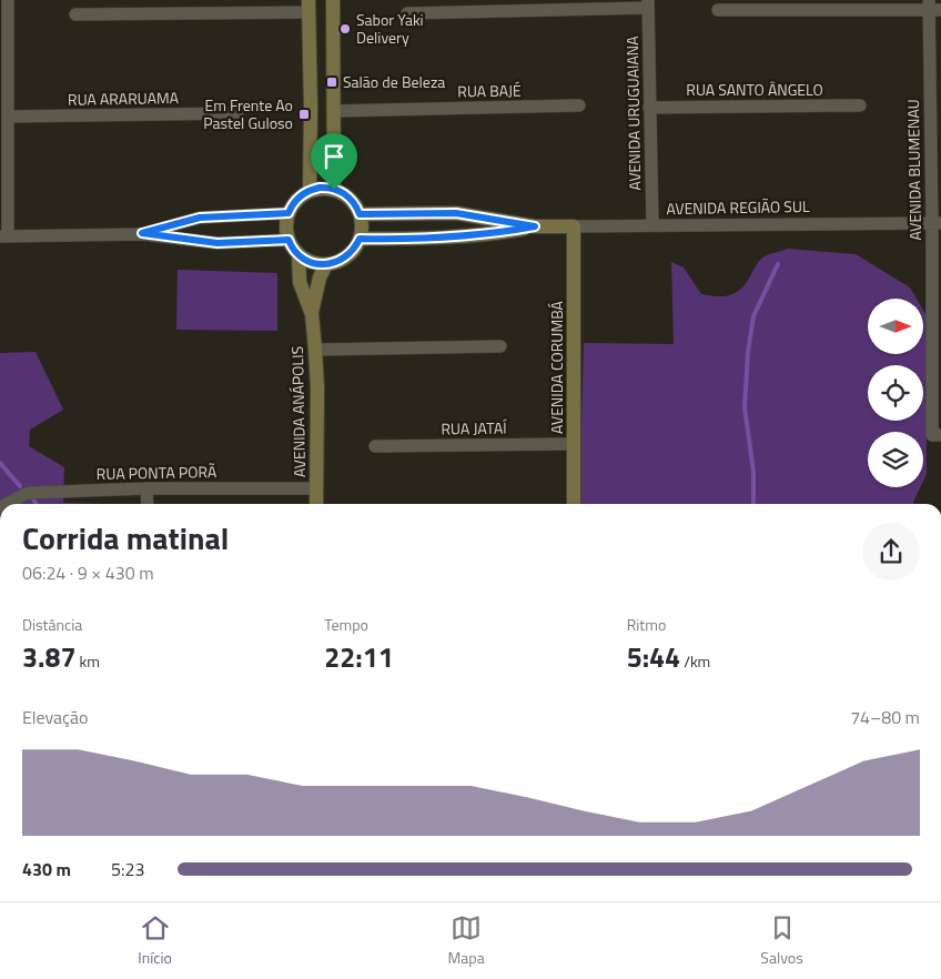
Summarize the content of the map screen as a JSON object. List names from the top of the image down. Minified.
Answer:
{"streets":{"street":["RUA SANTO ÂNGELO","RUA BAJÉ","RUA ARARUAMA","AVENIDA URUGUAIANA","AVENIDA BLUMENAU","AVENIDA REGIÃO SUL","AVENIDA CORUMBÁ","AVENIDA ANÁPOLIS","RUA JATAÍ","RUA PONTA PORÃ"]},"crossings":[["RUA SANTO ÂNGELO","AVENIDA URUGUAIANA"],["AVENIDA URUGUAIANA","AVENIDA REGIÃO SUL"],["AVENIDA BLUMENAU","AVENIDA REGIÃO SUL"],["AVENIDA REGIÃO SUL","AVENIDA CORUMBÁ"],["AVENIDA REGIÃO SUL","AVENIDA ANÁPOLIS"],["AVENIDA CORUMBÁ","RUA JATAÍ"],["AVENIDA ANÁPOLIS","RUA PONTA PORÃ"]],"places":{"other":["Sabor Yaki Delivery"],"transit":["Salão de Beleza","Em Frente Ao Pastel Guloso"]},"north":"right","page":{"heading":["Corrida matinal","06:24 · 9 × 430 m"],"stats":[["Distância","3.87 km"],["Tempo","22:11"],["Ritmo","5:44 /km"]],"chart":["Elevação","74–80 m"],"list":[{"name":"430 m","note":"5:23"}],"tabs":["Início","Mapa","Salvos"]}}
